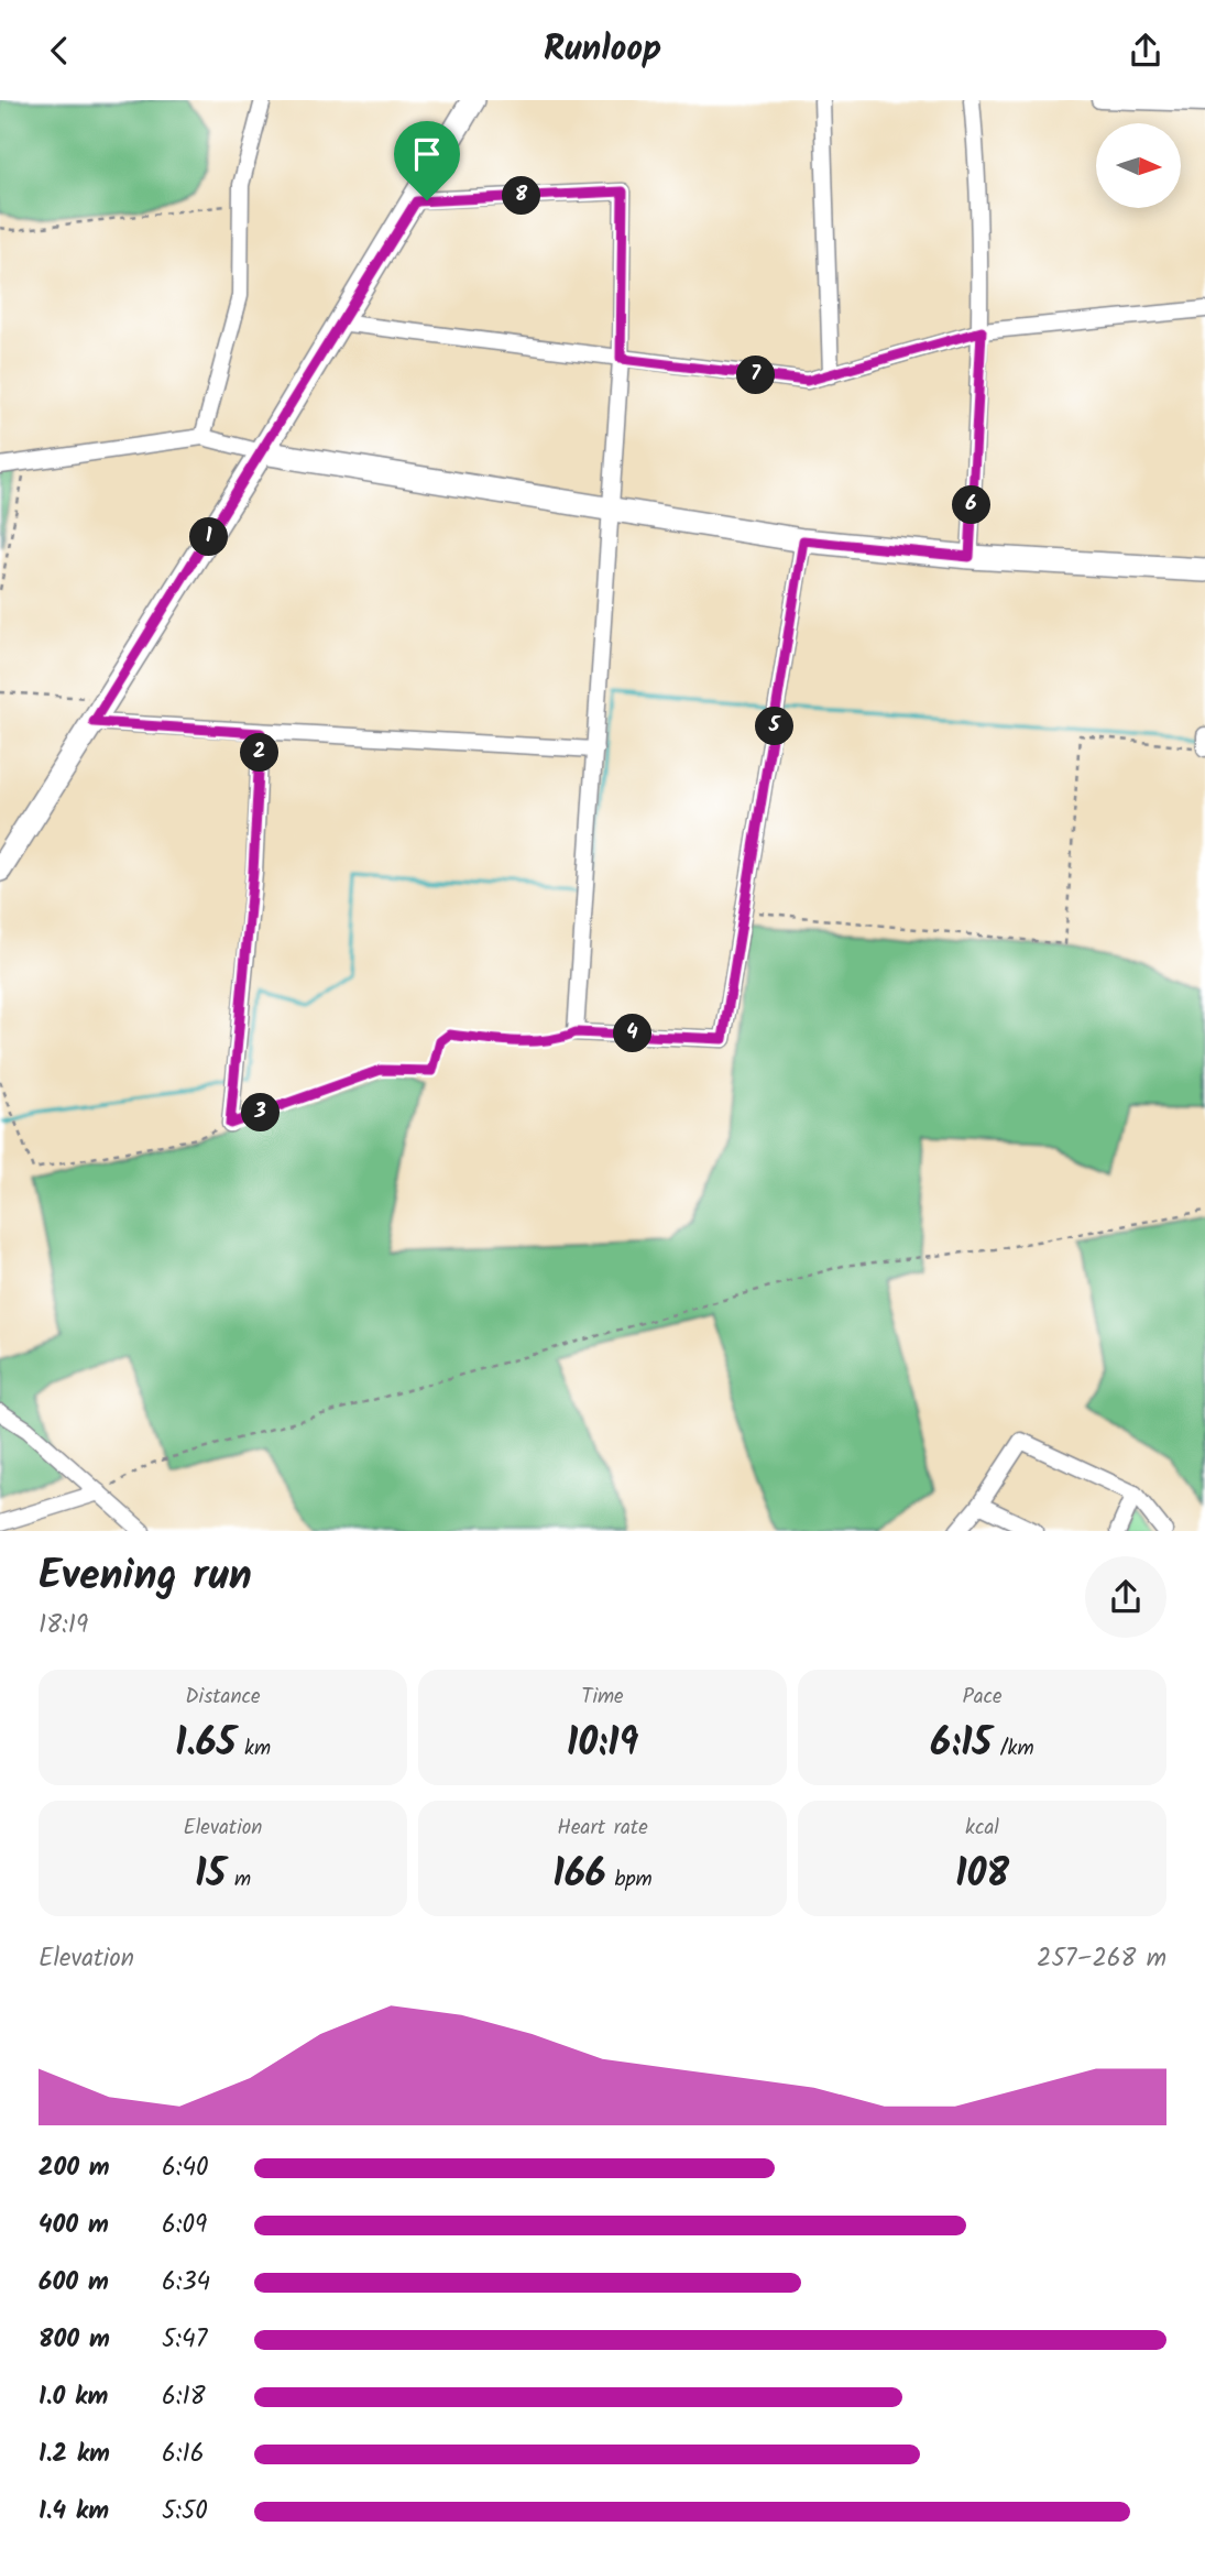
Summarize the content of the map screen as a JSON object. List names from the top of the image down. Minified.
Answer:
{"north":"right","page":{"header":"Runloop","pins":["8","7","6","1","5","2","4","3"],"heading":["Evening run","18:19"],"stats":[["Distance","1.65 km"],["Time","10:19"],["Pace","6:15 /km"],["Elevation","15 m"],["Heart rate","166 bpm"],["kcal","108"]],"chart":["Elevation","257–268 m"],"list":[{"name":"200 m","note":"6:40"},{"name":"400 m","note":"6:09"},{"name":"600 m","note":"6:34"},{"name":"800 m","note":"5:47"},{"name":"1.0 km","note":"6:18"},{"name":"1.2 km","note":"6:16"},{"name":"1.4 km","note":"5:50"}]}}
